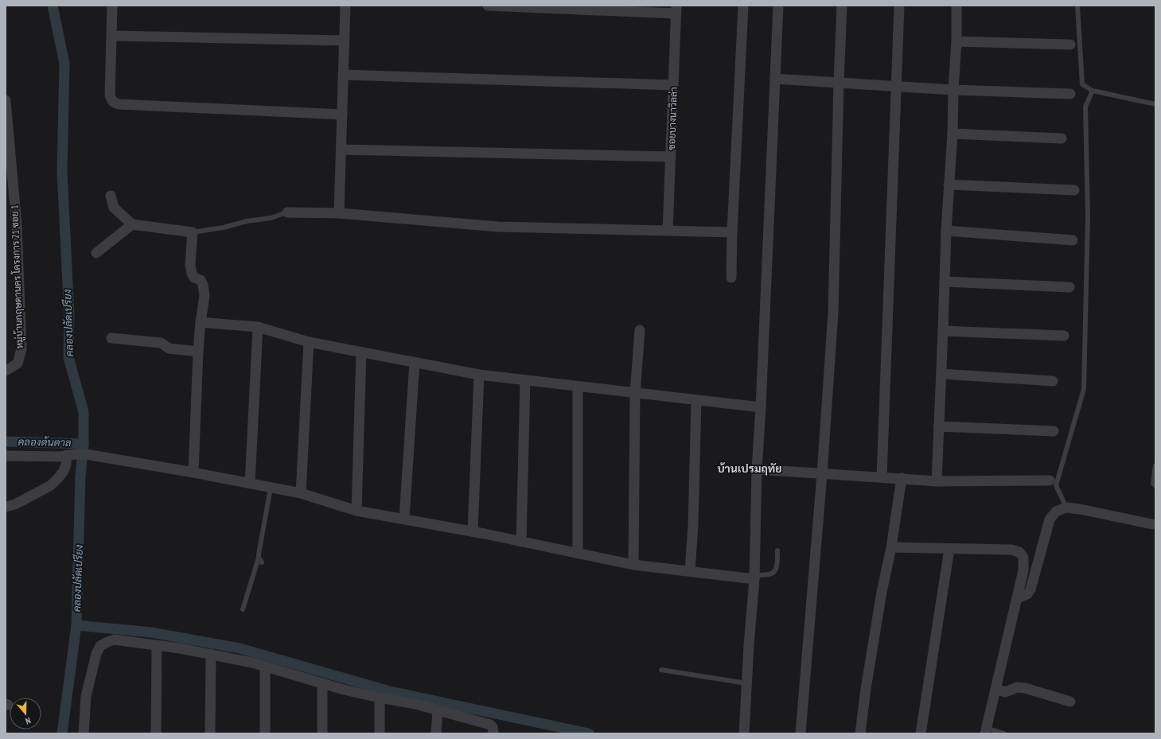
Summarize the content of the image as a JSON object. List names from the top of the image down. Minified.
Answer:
{"streets":{"street":["ซอยบางนาวิลล่า","หมู่บ้านกฤษดานคร โครงการ 21 ซอย 1"]},"districts":["บ้านเปรมฤทัย"],"water":["คลองปลัดเปรียง","คลองต้นตาล"],"north":"bottom"}
